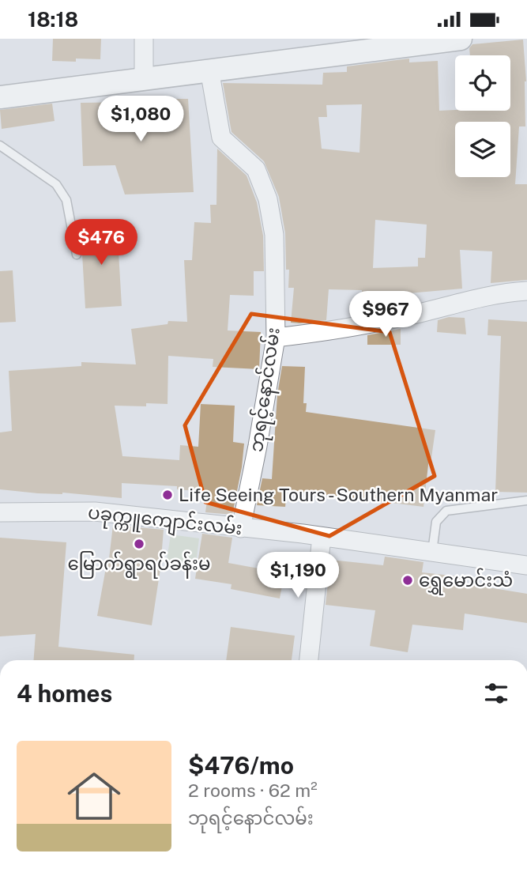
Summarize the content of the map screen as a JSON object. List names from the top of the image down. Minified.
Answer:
{"streets":{"street":["ဘုရင့်နောင်လမ်း","ပခုက္ကူကျောင်းလမ်း"]},"crossings":[["ဘုရင့်နောင်လမ်း","ပခုက္ကူကျောင်းလမ်း"]],"places":["Life Seeing Tours - Southern Myanmar","မြောက်ရွာရပ်ခန်းမ","ရွှေမောင်းသံ"],"page":{"status":"18:18","price":["$1,080","$476","$967","$1,190"],"heading":"4 homes","list":[{"name":"$476/mo","note":"2 rooms · 62 m² · ဘုရင့်နောင်လမ်း"}]}}
